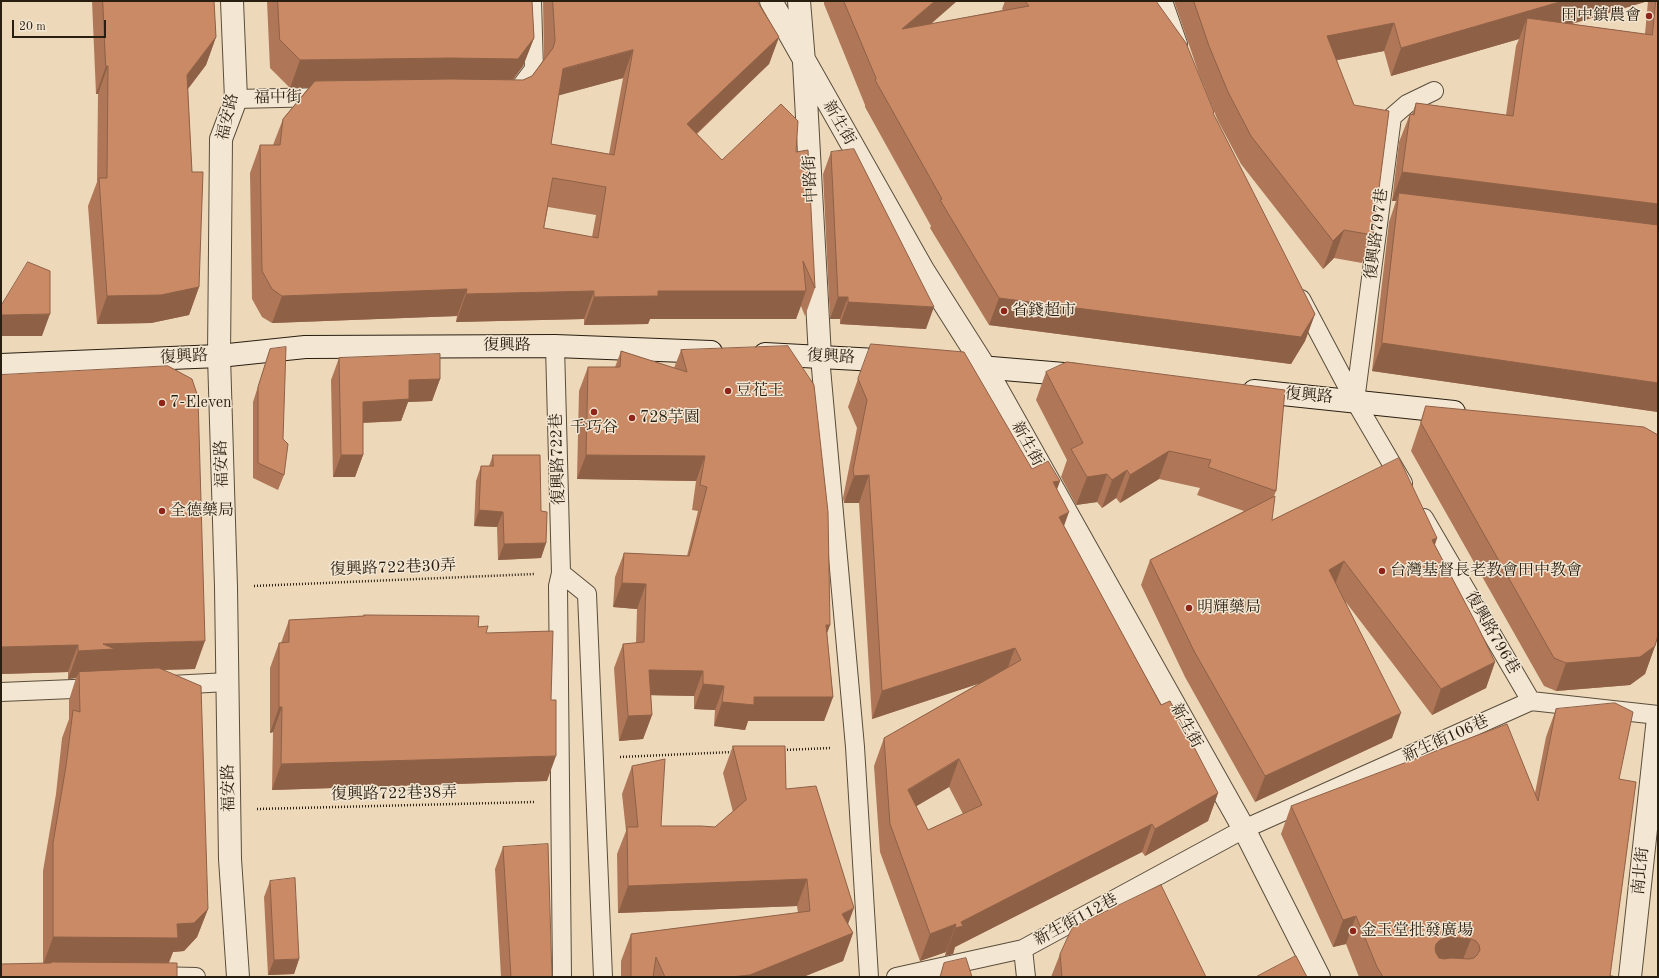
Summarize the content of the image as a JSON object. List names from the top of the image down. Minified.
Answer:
{"streets":{"street":["福安路","新生街","中路街","復興路","南北街"],"lane":["福中街","復興路797巷","復興路722巷","復興路796巷","新生街106巷","新生街112巷"],"path":["復興路722巷30弄","復興路722巷38弄"]},"crossings":[["福中街","福安路"],["福安路","復興路"],["福安路","復興路722巷30弄"],["福安路","復興路722巷38弄"],["新生街","中路街"],["新生街","復興路"],["新生街","新生街106巷"],["新生街","新生街112巷"],["中路街","復興路"],["復興路797巷","復興路"],["復興路797巷","復興路796巷"],["復興路","復興路722巷"],["復興路","復興路796巷"],["復興路722巷","復興路722巷30弄"],["復興路722巷","復興路722巷38弄"],["復興路796巷","新生街106巷"],["新生街106巷","新生街112巷"]],"places":["田中鎮農會","省錢超市","豆花王","7-Eleven","千巧谷","728芋園","全德藥局","台灣基督長老教會田中教會","明輝藥局","金玉堂批發廣場"],"scale_bar":"20 m"}
